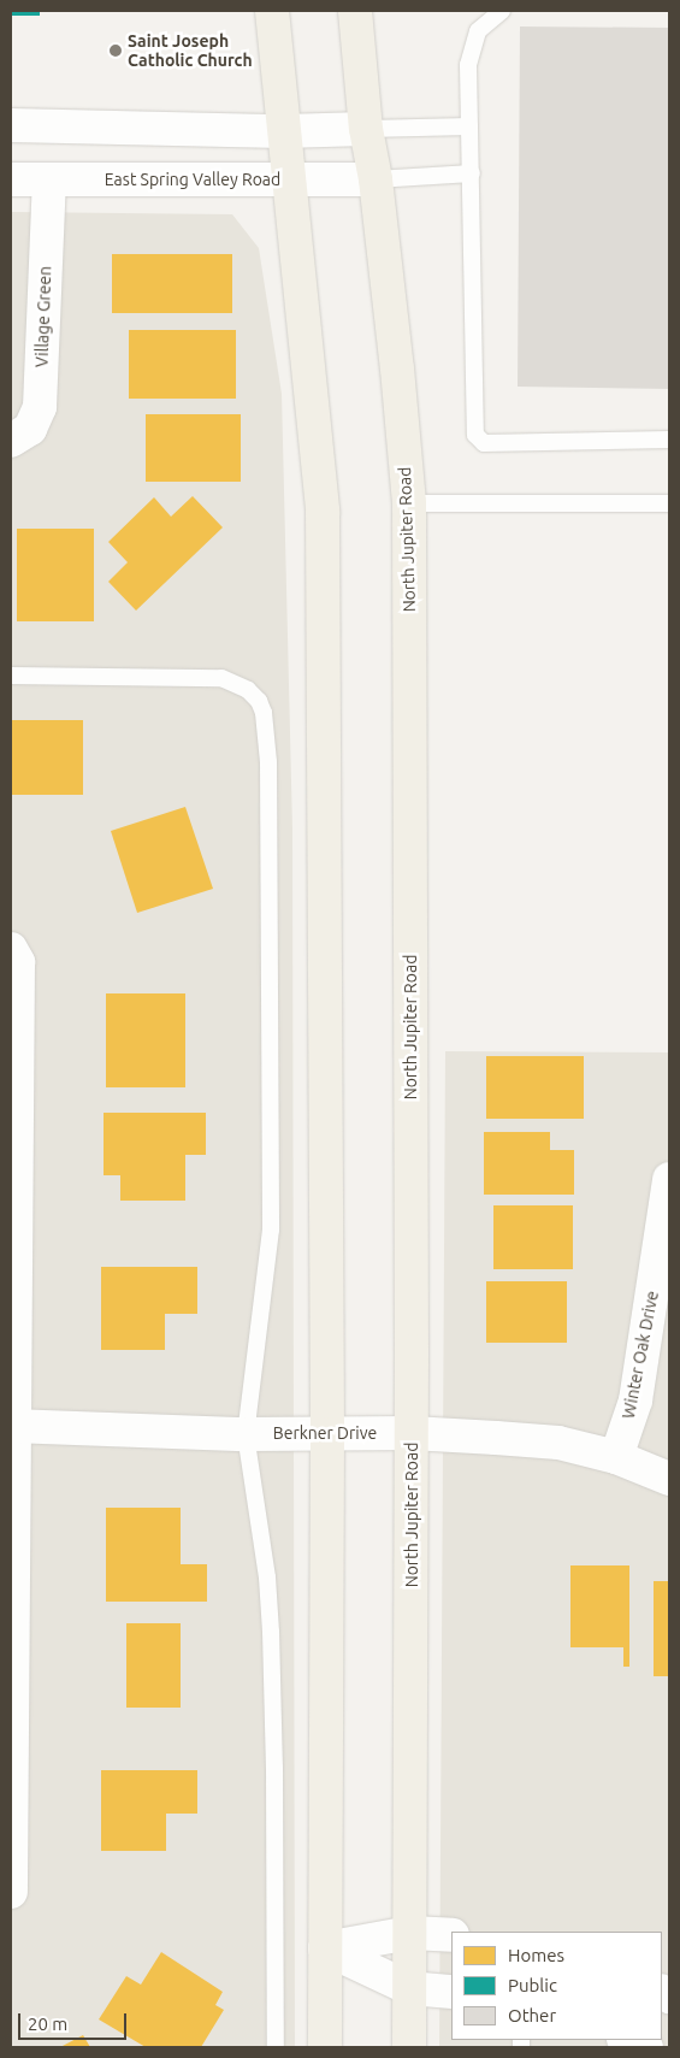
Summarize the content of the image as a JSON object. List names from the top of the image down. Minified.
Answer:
{"streets":{"main road":["North Jupiter Road"],"street":["East Spring Valley Road","Village Green","Winter Oak Drive","Berkner Drive"]},"crossings":[["East Spring Valley Road","Village Green"],["East Spring Valley Road","North Jupiter Road"],["North Jupiter Road","Berkner Drive"],["Winter Oak Drive","Berkner Drive"]],"places":["Saint Joseph Catholic Church"],"legend":["Homes","Public","Other"],"scale_bar":"20 m"}
